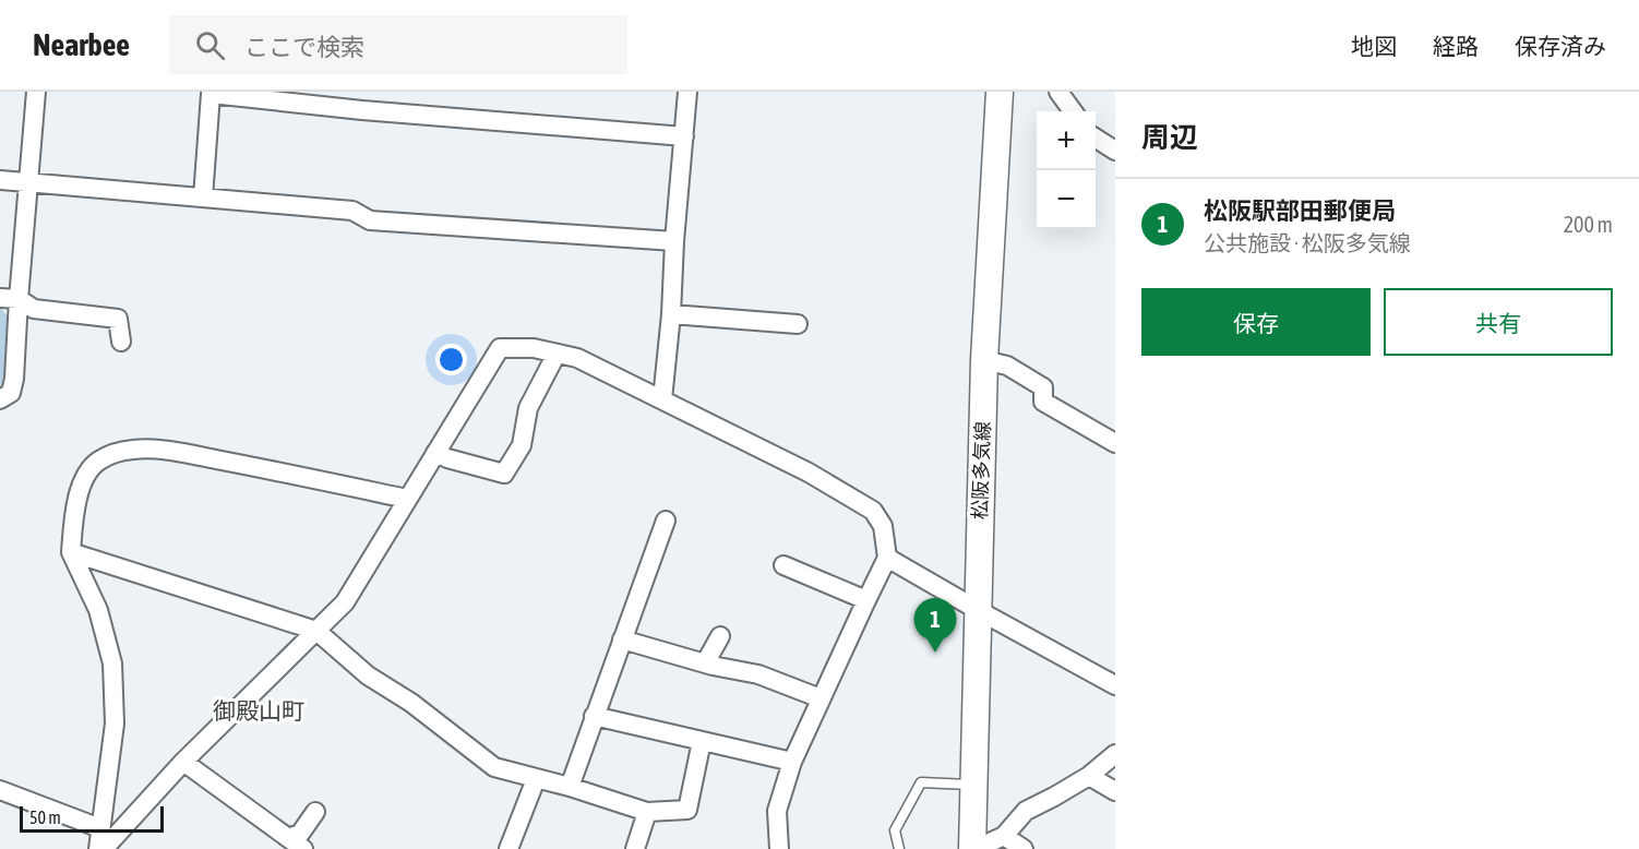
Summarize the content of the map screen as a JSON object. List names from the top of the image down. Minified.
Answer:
{"streets":{"main road":["松阪多気線"]},"districts":["御殿山町"],"scale_bar":"50 m","page":{"header":"Nearbee","search":"ここで検索","nav":["地図","経路","保存済み"],"heading":"周辺","map_buttons":["+","−"],"list":[{"mark":"1","name":"松阪駅部田郵便局","note":"公共施設 · 松阪多気線","value":"200 m"}],"buttons":["保存","共有"],"pins":"1","scale":"50 m"}}
